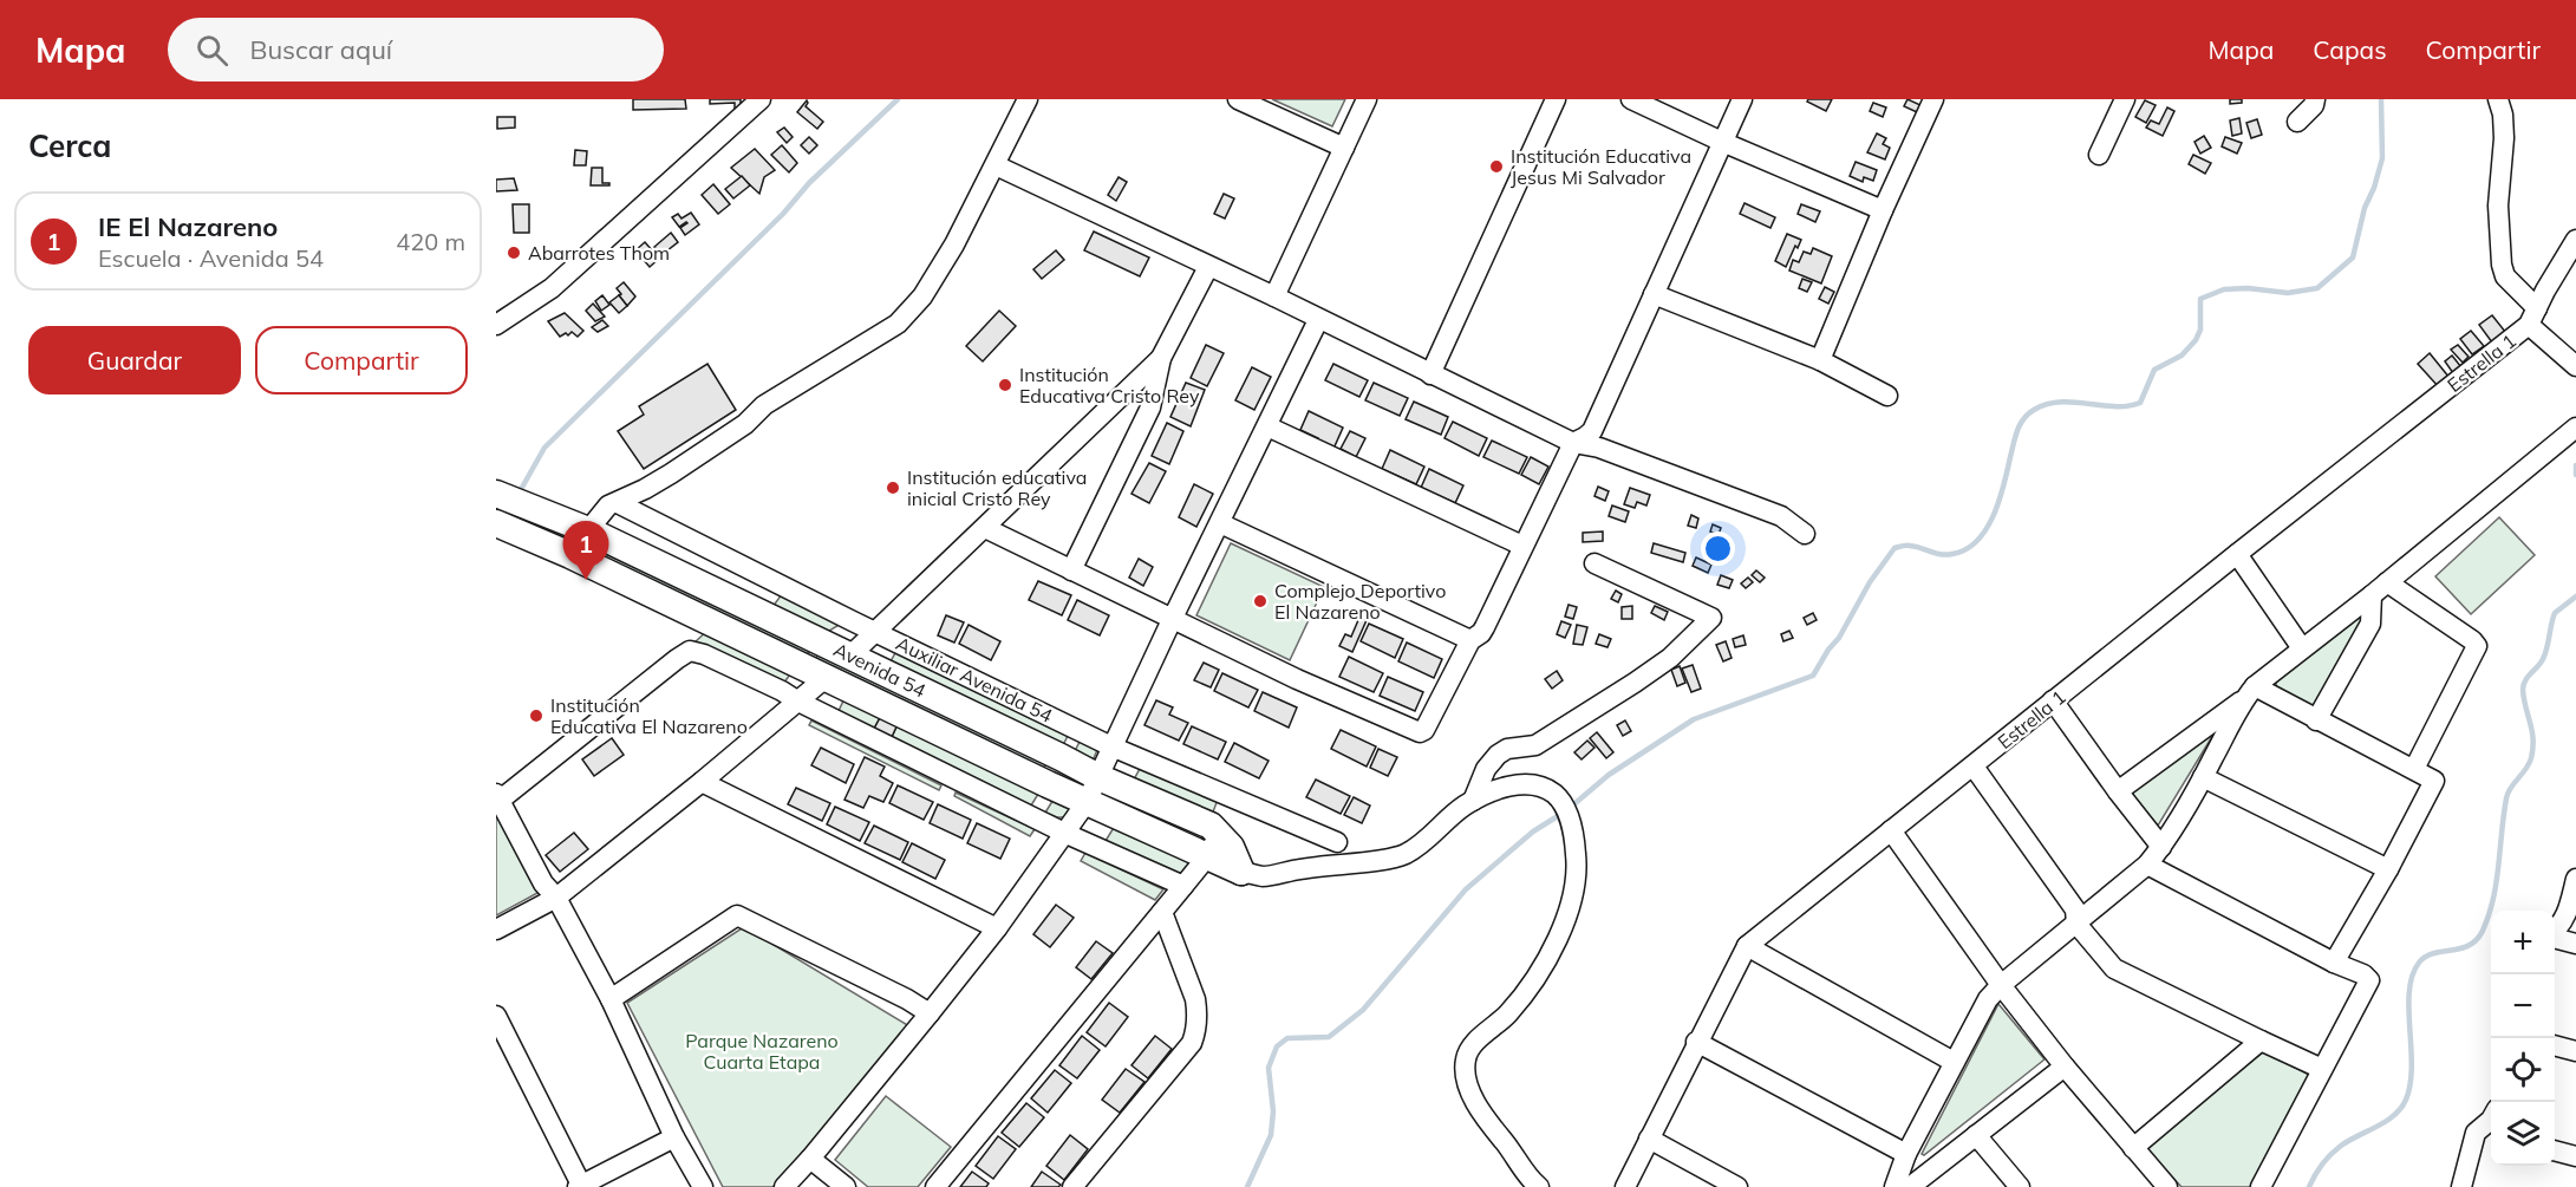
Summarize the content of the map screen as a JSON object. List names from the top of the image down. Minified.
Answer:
{"streets":{"main road":["Avenida 54"],"street":["Estrella 1","Auxiliar Avenida 54"]},"parks":["Parque Nazareno Cuarta Etapa"],"places":["Institución Educativa Jesus Mi Salvador","Abarrotes Thom","Institución Educativa Cristo Rey","Institución educativa inicial Cristo Rey","Complejo Deportivo El Nazareno","Institución Educativa El Nazareno"],"page":{"header":"Mapa","search":"Buscar aquí","nav":["Mapa","Capas","Compartir"],"heading":"Cerca","list":[{"mark":"1","name":"IE El Nazareno","note":"Escuela · Avenida 54","value":"420 m"}],"buttons":["Guardar","Compartir"],"pins":"1","map_buttons":["+","−"]}}
